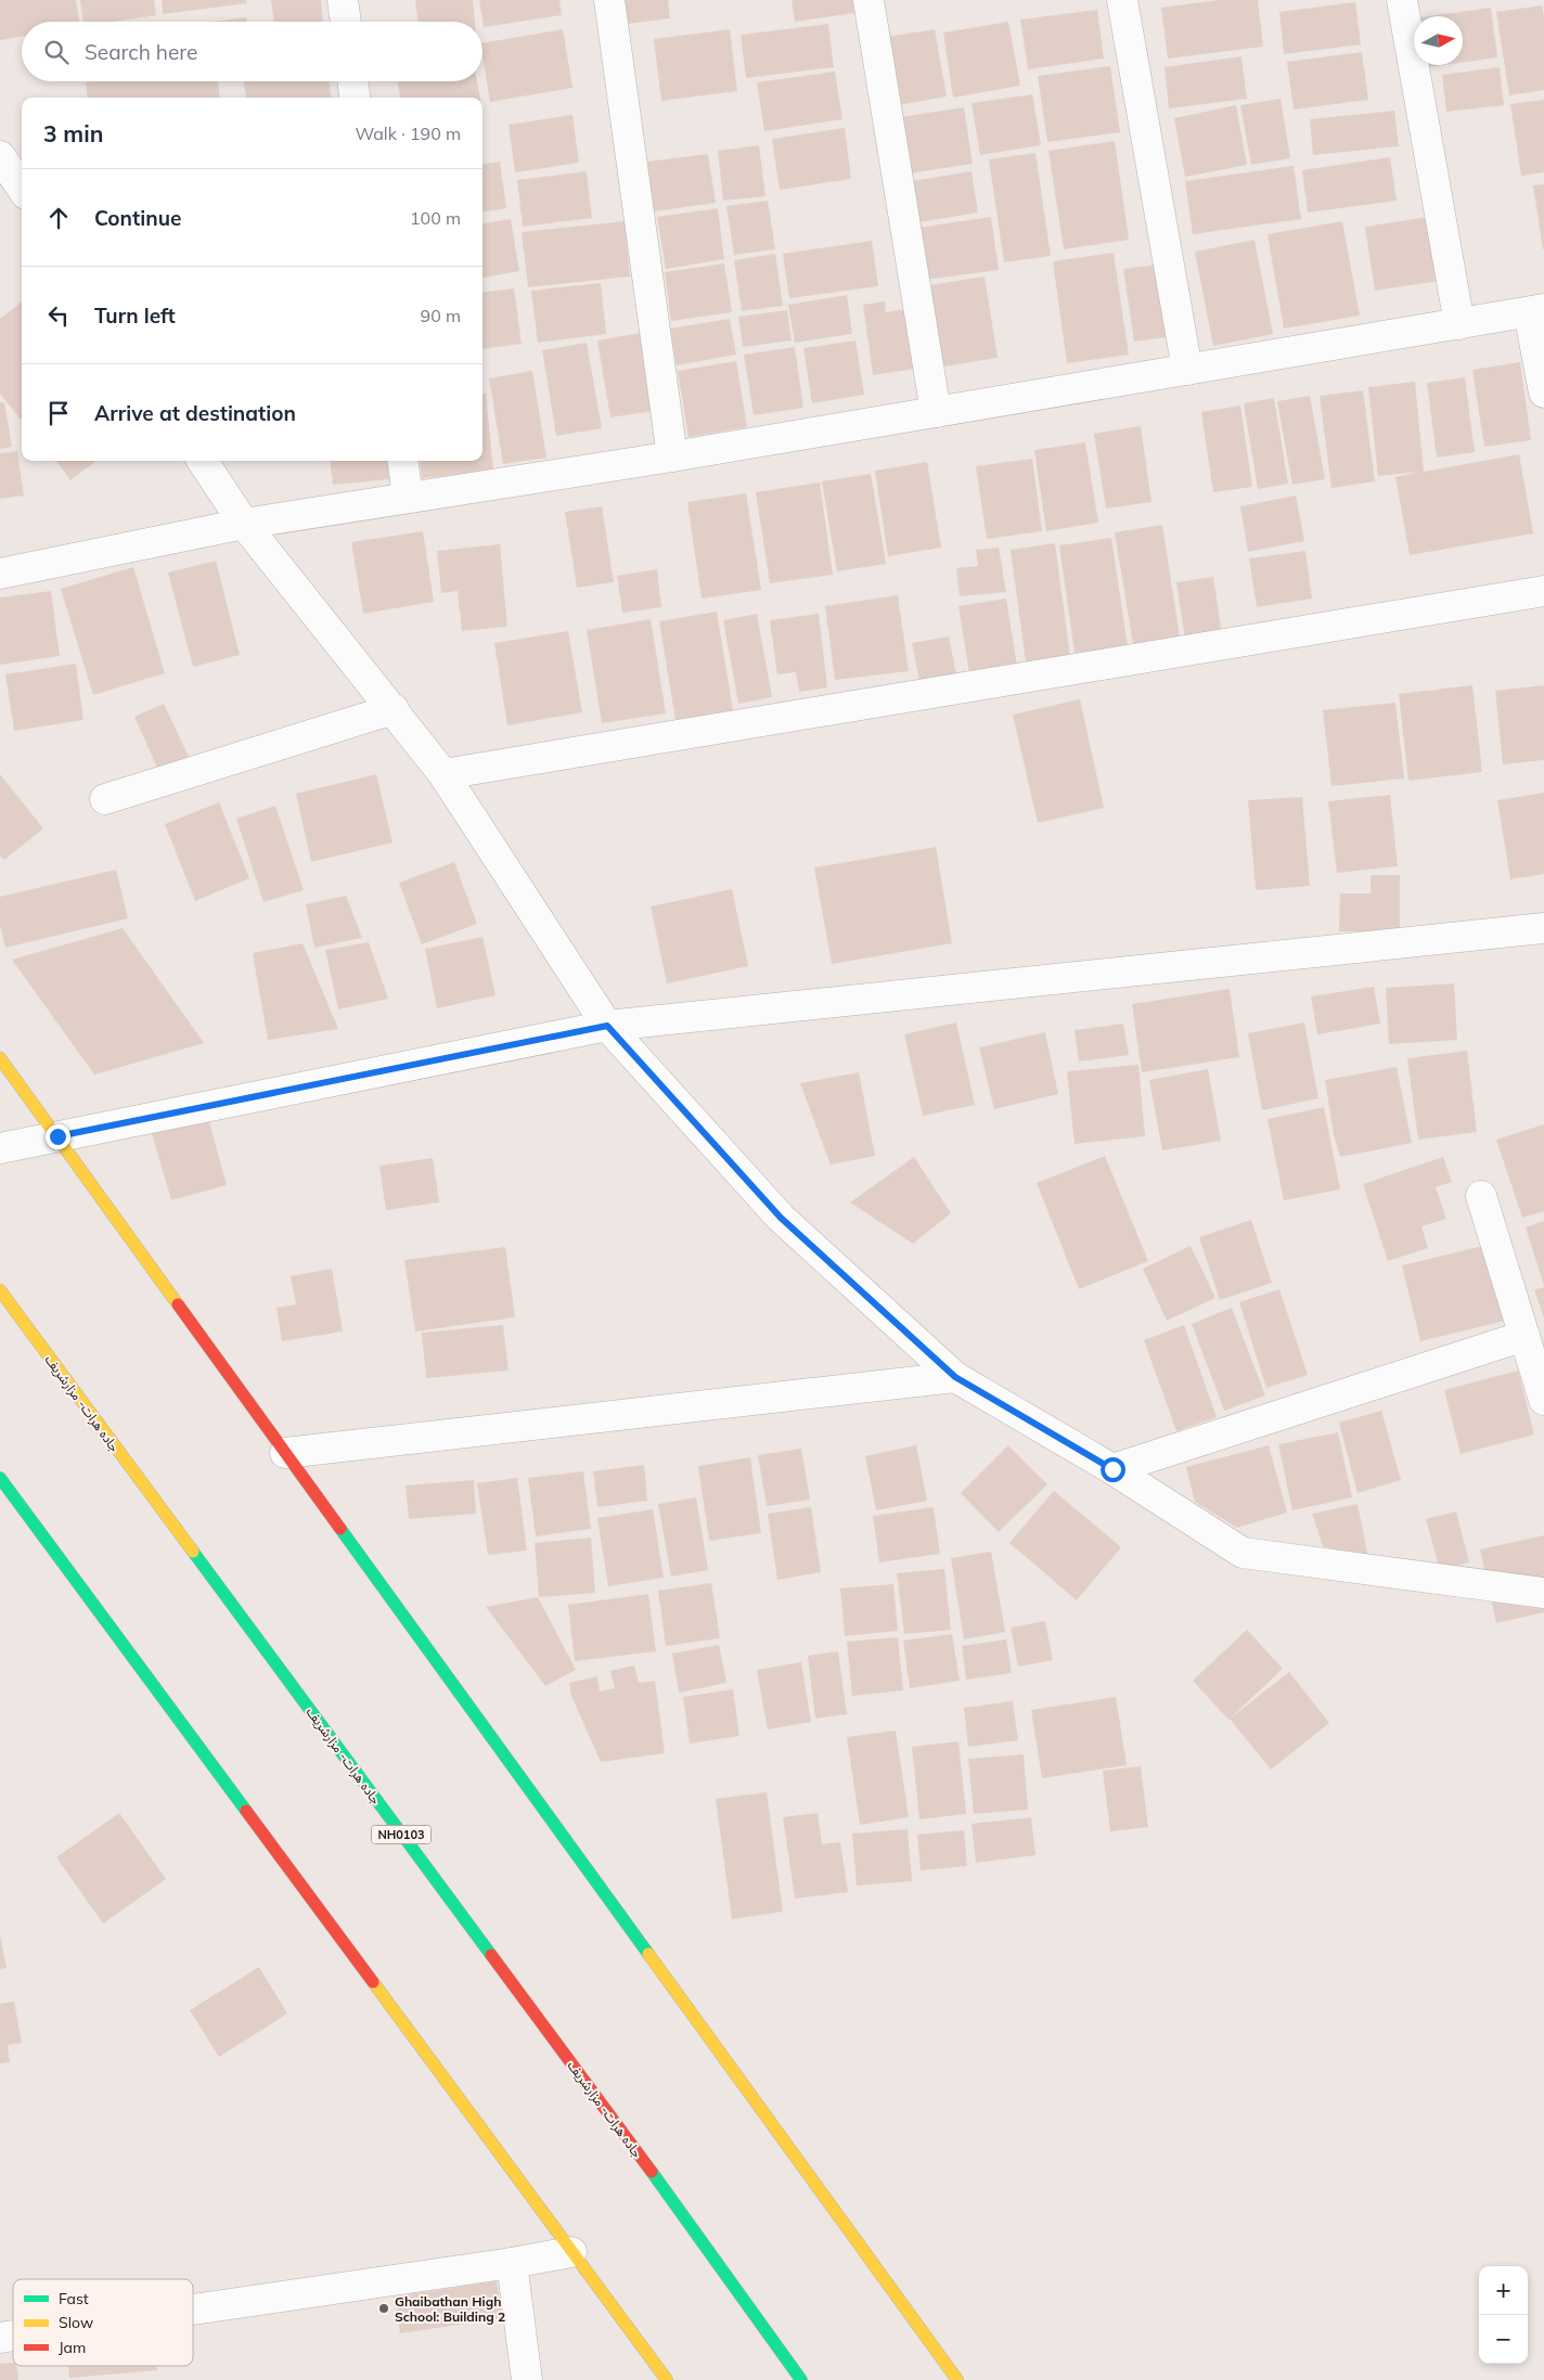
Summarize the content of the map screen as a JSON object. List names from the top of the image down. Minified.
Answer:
{"streets":{"main road":["جاده هرات- مزارشریف","NH0103"]},"places":["Ghaibathan High School: Building 2"],"legend":["Fast","Slow","Jam"],"north":"right","page":{"search":"Search here","heading":["3 min","Walk · 190 m"],"list":[["Continue","100 m"],["Turn left","90 m"],"Arrive at destination"],"map_buttons":["+","−"]}}
